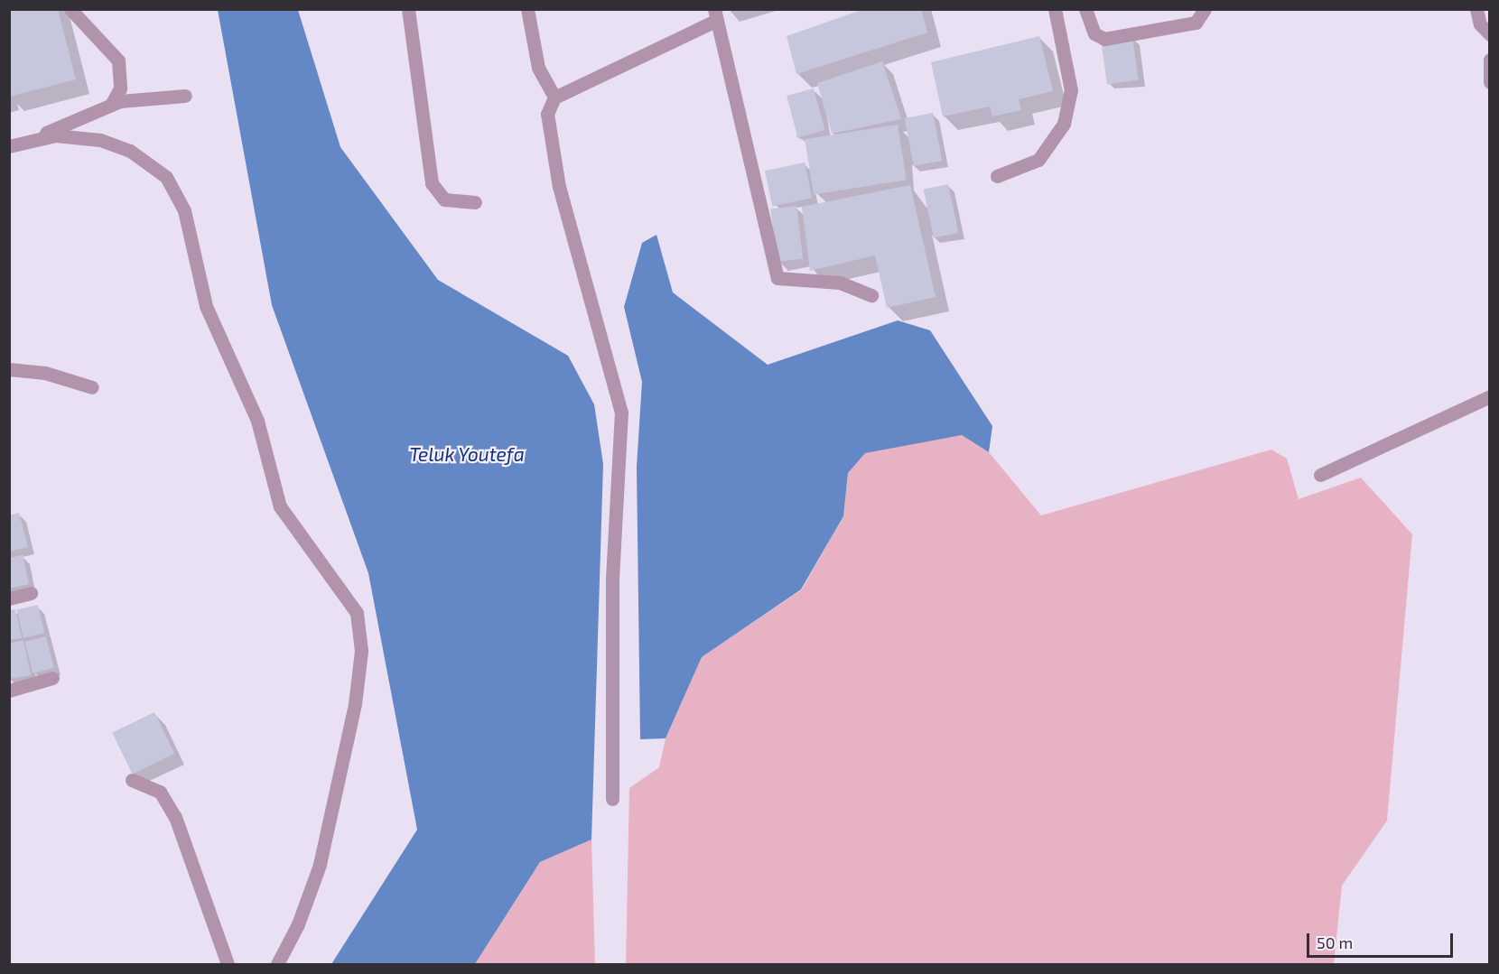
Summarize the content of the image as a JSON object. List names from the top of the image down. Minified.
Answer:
{"water":["Teluk Youtefa"],"scale_bar":"50 m"}
